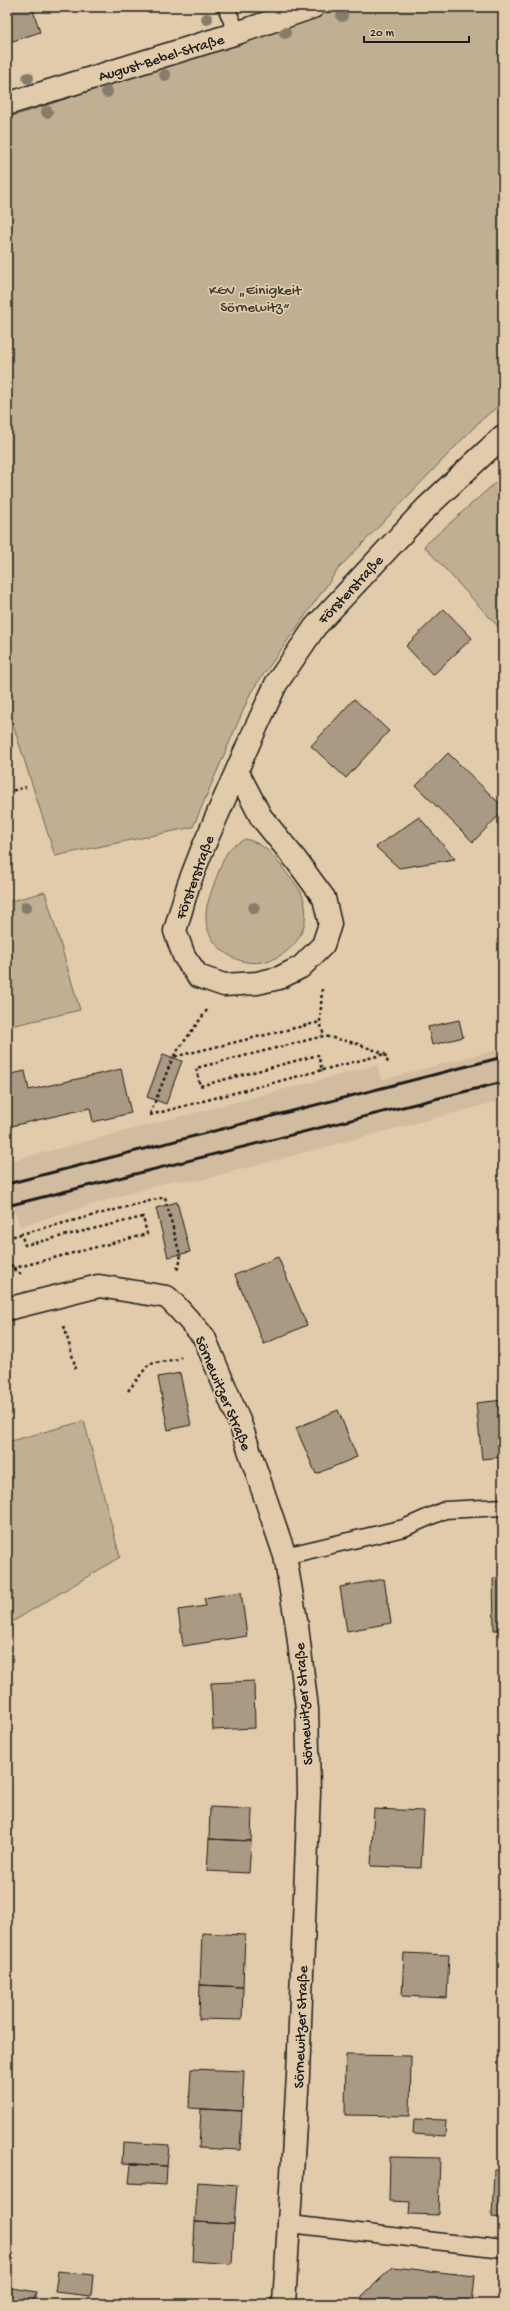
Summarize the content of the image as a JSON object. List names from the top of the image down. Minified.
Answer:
{"streets":{"street":["August-Bebel-Straße","Försterstraße","Sörnewitzer Straße"]},"parks":["KGV „Einigkeit Sörnewitz“"],"scale_bar":"20 m"}
